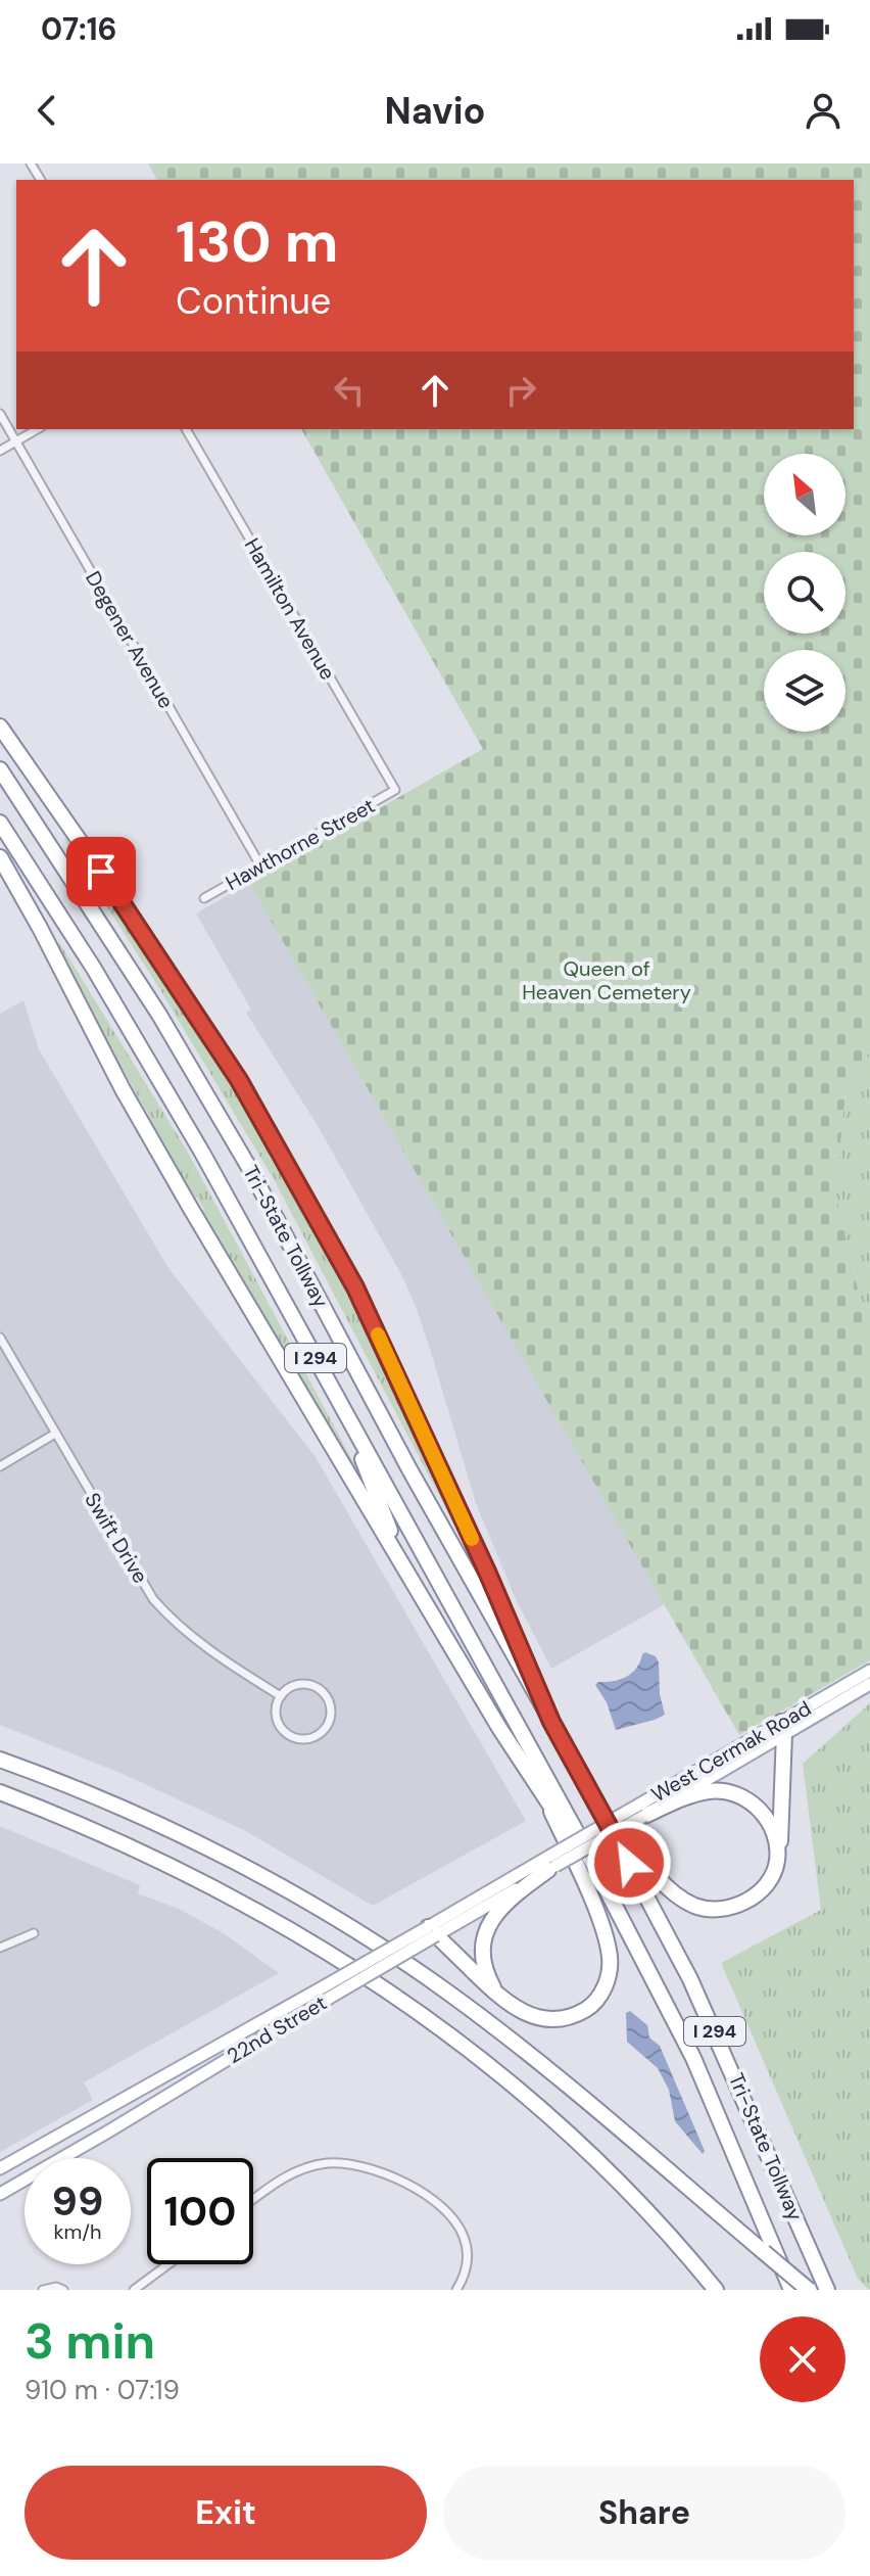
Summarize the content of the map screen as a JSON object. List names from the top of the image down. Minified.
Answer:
{"streets":{"highway":["Tri-State Tollway","I 294"],"main road":["West Cermak Road","22nd Street"],"street":["Hamilton Avenue","Degener Avenue","Hawthorne Street","Swift Drive"]},"crossings":[["Hamilton Avenue","Hawthorne Street"],["Degener Avenue","Hawthorne Street"],["West Cermak Road","22nd Street"]],"parks":["Queen of Heaven Cemetery"],"north":"top left","page":{"status":"07:16","header":"Navio","turn":["130 m","Continue"],"speed":"99 km/h","limit":"100","heading":["3 min","910 m · 07:19"],"buttons":["Exit","Share"]}}
